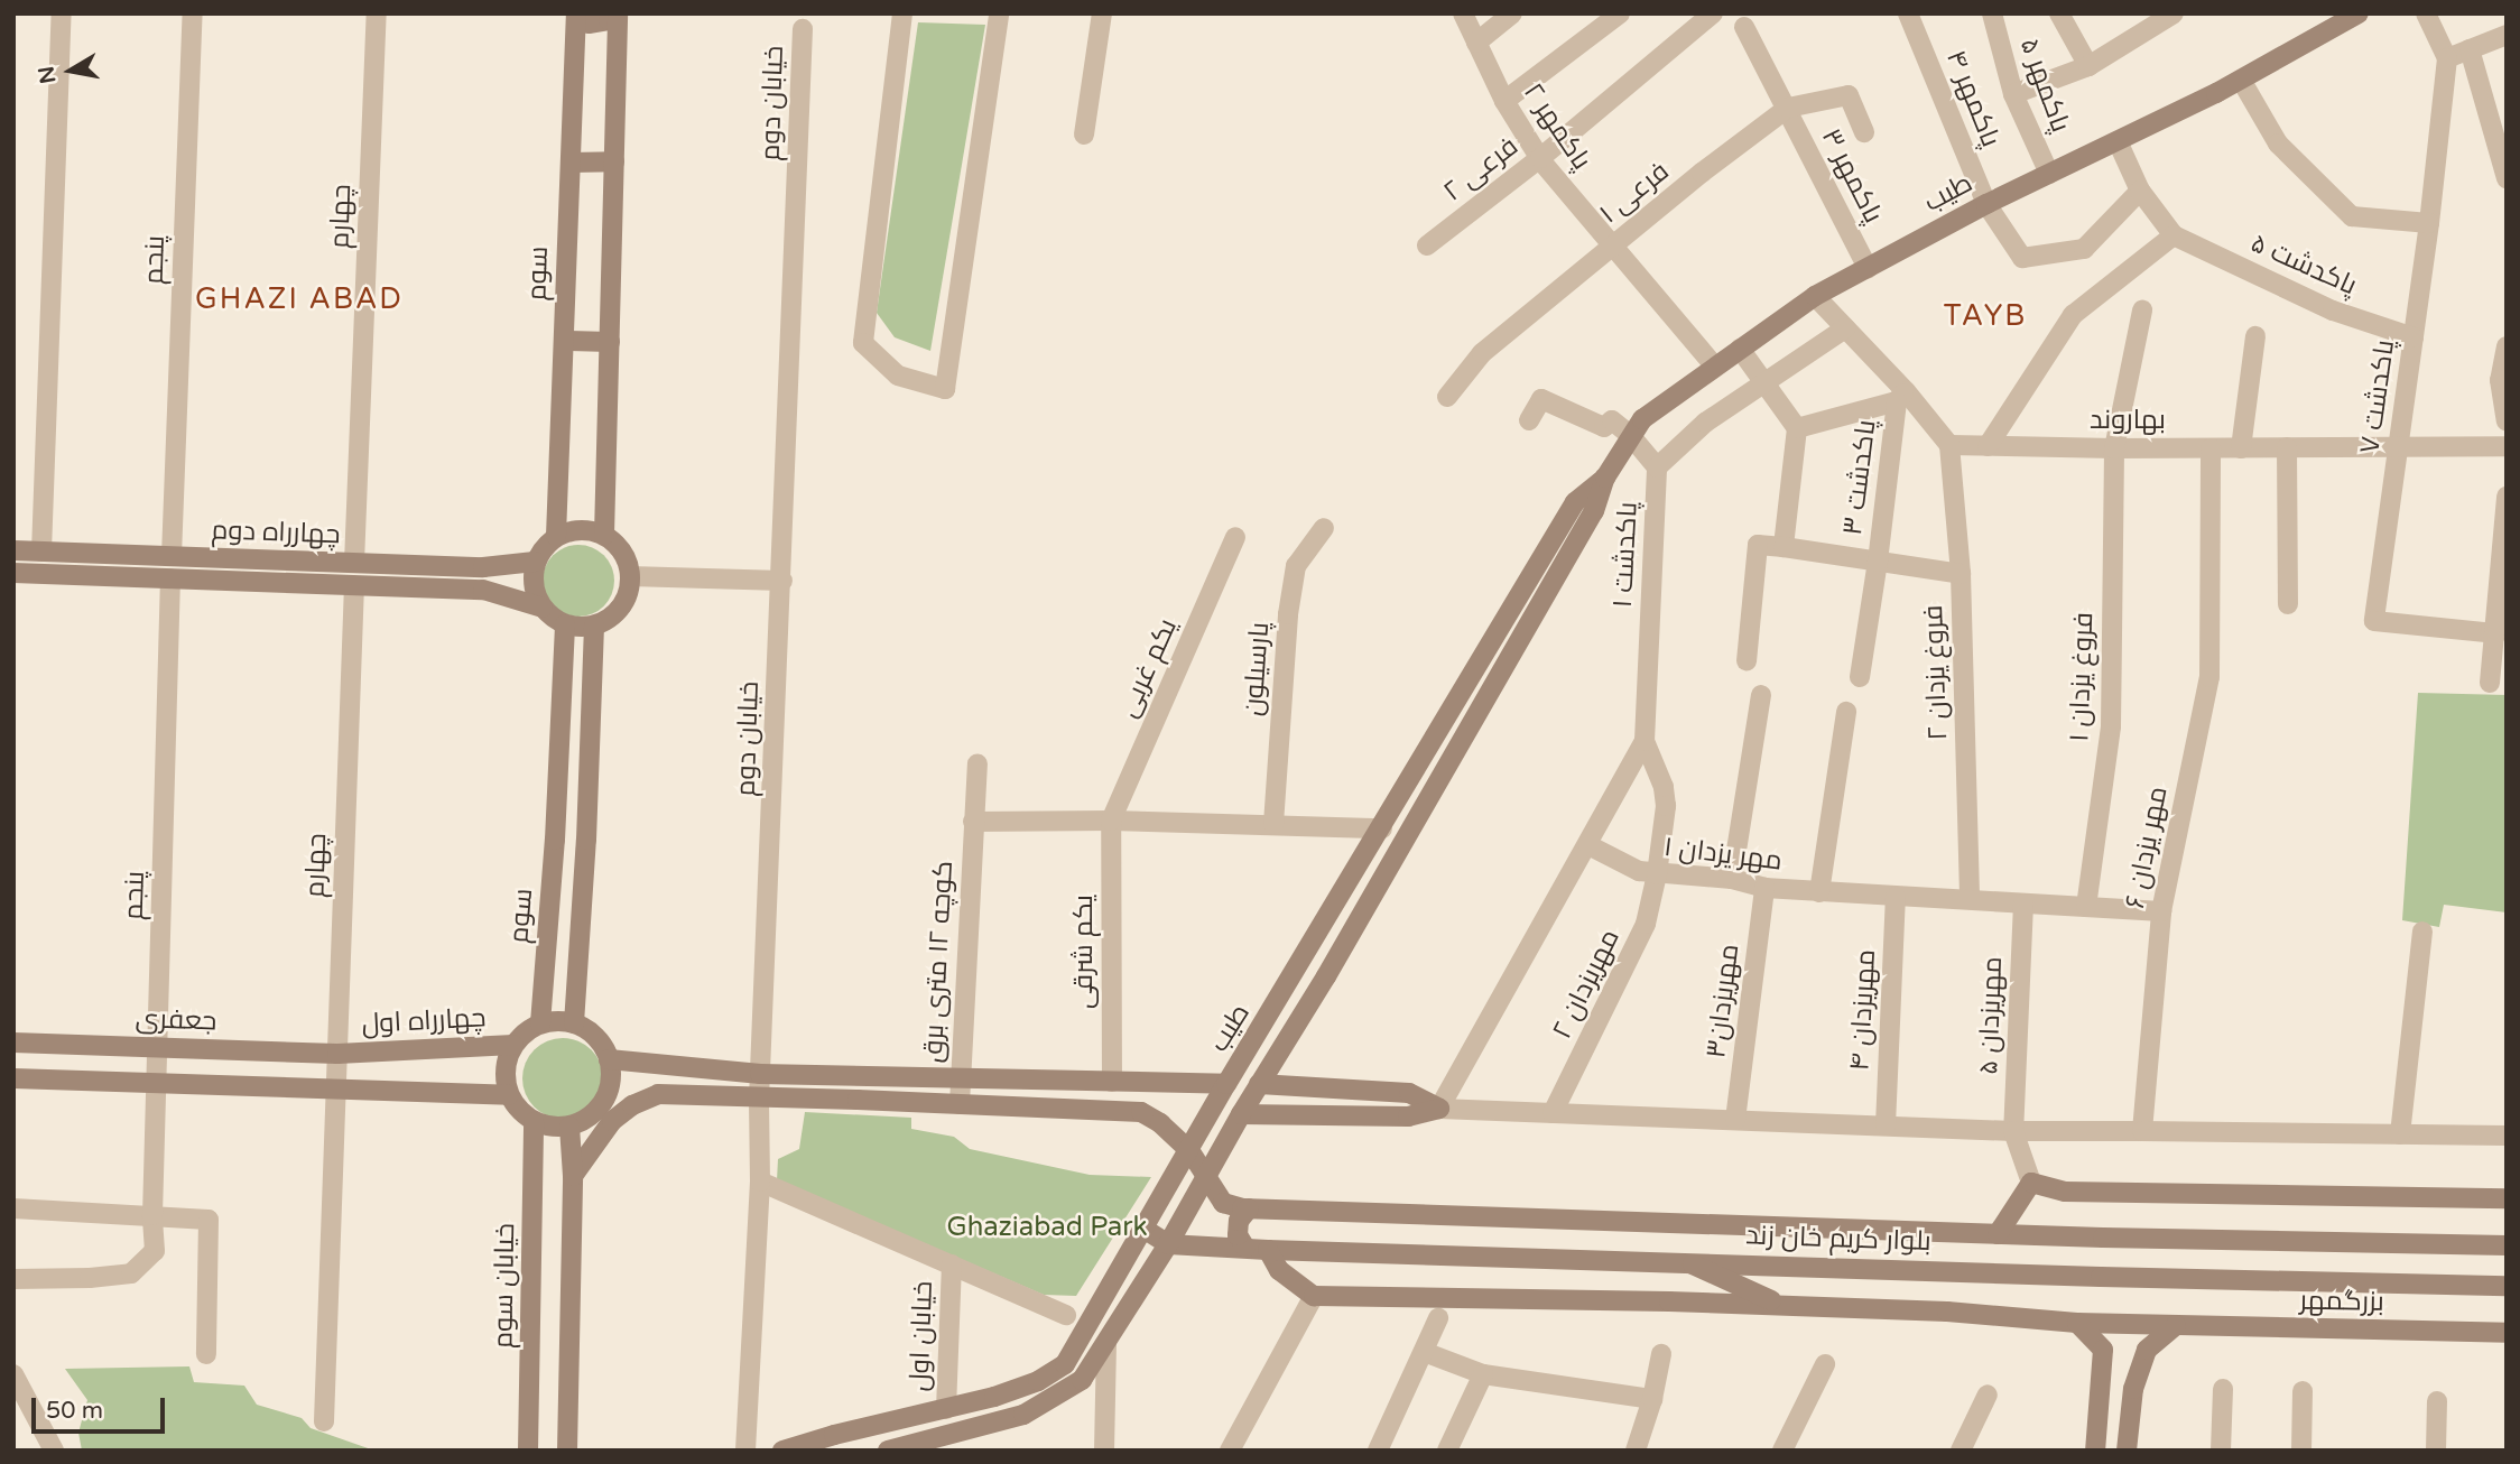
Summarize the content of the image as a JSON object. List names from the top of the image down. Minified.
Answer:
{"streets":{"main road":["طیب","سوم","چهارراه دوم","جعفری","چهارراه اول","بلوار کریم خان زند","خیابان سوم","بزرگمهر"],"street":["پاکمهر ۵","پاکمهر ۴","خیابان دوم","پاکمهر ۲","فرعی ۲","پاکمهر ۳","فرعی ۱","چهارم","پنجم","پاکدشت ۵","پاکدشت ۷","بهاروند","پاکدشت ۳","پاکدشت ۱","یکم غربی","پارسیلون","فروغ یزدان ۲","فروغ یزدان ۱","مهر یزدان ۶","مهر یزدان ۱","یکم شرقی","کوچه ۱۲ متری برق","مهریزدان ۲","مهریزدان۳","مهریزدان ۴","مهریزدان ۵","خیابان اول"]},"crossings":[["پاکمهر ۵","طیب"],["پاکمهر ۴","طیب"],["خیابان دوم","بلوار کریم خان زند"],["پاکمهر ۲","فرعی ۲"],["پاکمهر ۲","فرعی ۱"],["پاکمهر ۲","طیب"],["پاکمهر ۳","فرعی ۱"],["پاکمهر ۳","طیب"],["طیب","بلوار کریم خان زند"],["طیب","خیابان اول"],["چهارم","چهارراه دوم"],["چهارم","جعفری"],["چهارم","چهارراه اول"],["پنجم","چهارراه دوم"],["پنجم","جعفری"],["پاکدشت ۵","پاکدشت ۷"],["سوم","چهارراه دوم"],["سوم","چهارراه اول"],["سوم","خیابان سوم"],["پاکدشت ۷","بهاروند"],["بهاروند","فروغ یزدان ۲"],["بهاروند","فروغ یزدان ۱"],["بهاروند","مهر یزدان ۶"],["پاکدشت ۱","مهر یزدان ۱"],["پاکدشت ۱","مهریزدان ۲"],["یکم غربی","یکم شرقی"],["فروغ یزدان ۲","مهر یزدان ۱"],["فروغ یزدان ۱","مهر یزدان ۱"],["مهر یزدان ۶","مهر یزدان ۱"],["مهر یزدان ۱","مهریزدان ۲"],["مهر یزدان ۱","مهریزدان۳"],["مهر یزدان ۱","مهریزدان ۴"],["مهر یزدان ۱","مهریزدان ۵"],["کوچه ۱۲ متری برق","بلوار کریم خان زند"],["جعفری","چهارراه اول"],["چهارراه اول","خیابان سوم"]],"districts":["GHAZI ABAD","TAYB"],"parks":["Ghaziabad Park"],"scale_bar":"50 m","north":"left"}
